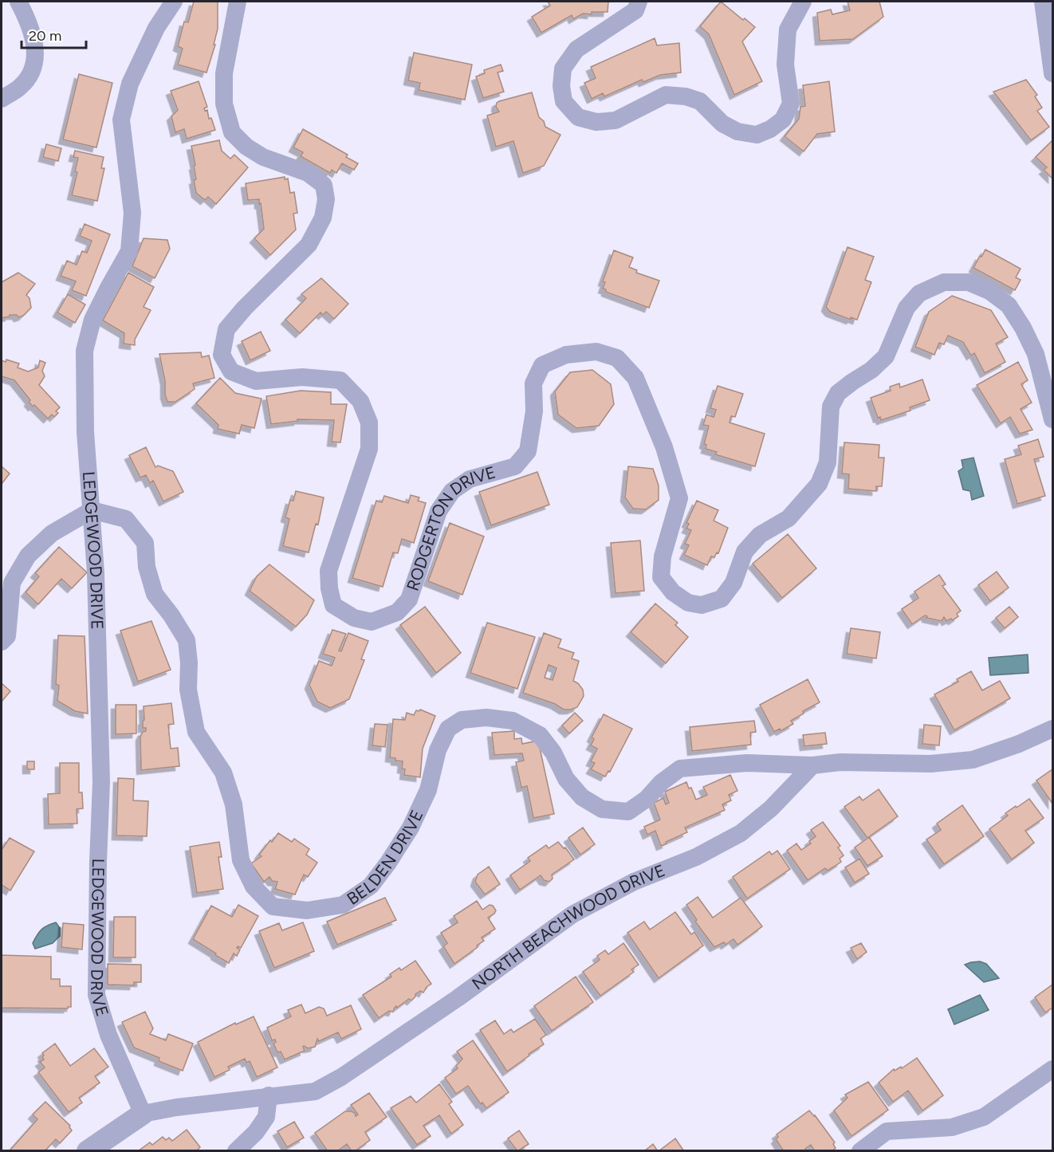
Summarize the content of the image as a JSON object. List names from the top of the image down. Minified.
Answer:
{"streets":{"street":["RODGERTON DRIVE","LEDGEWOOD DRIVE","BELDEN DRIVE","NORTH BEACHWOOD DRIVE"]},"crossings":[["LEDGEWOOD DRIVE","BELDEN DRIVE"],["LEDGEWOOD DRIVE","NORTH BEACHWOOD DRIVE"],["BELDEN DRIVE","NORTH BEACHWOOD DRIVE"]],"scale_bar":"20 m"}
